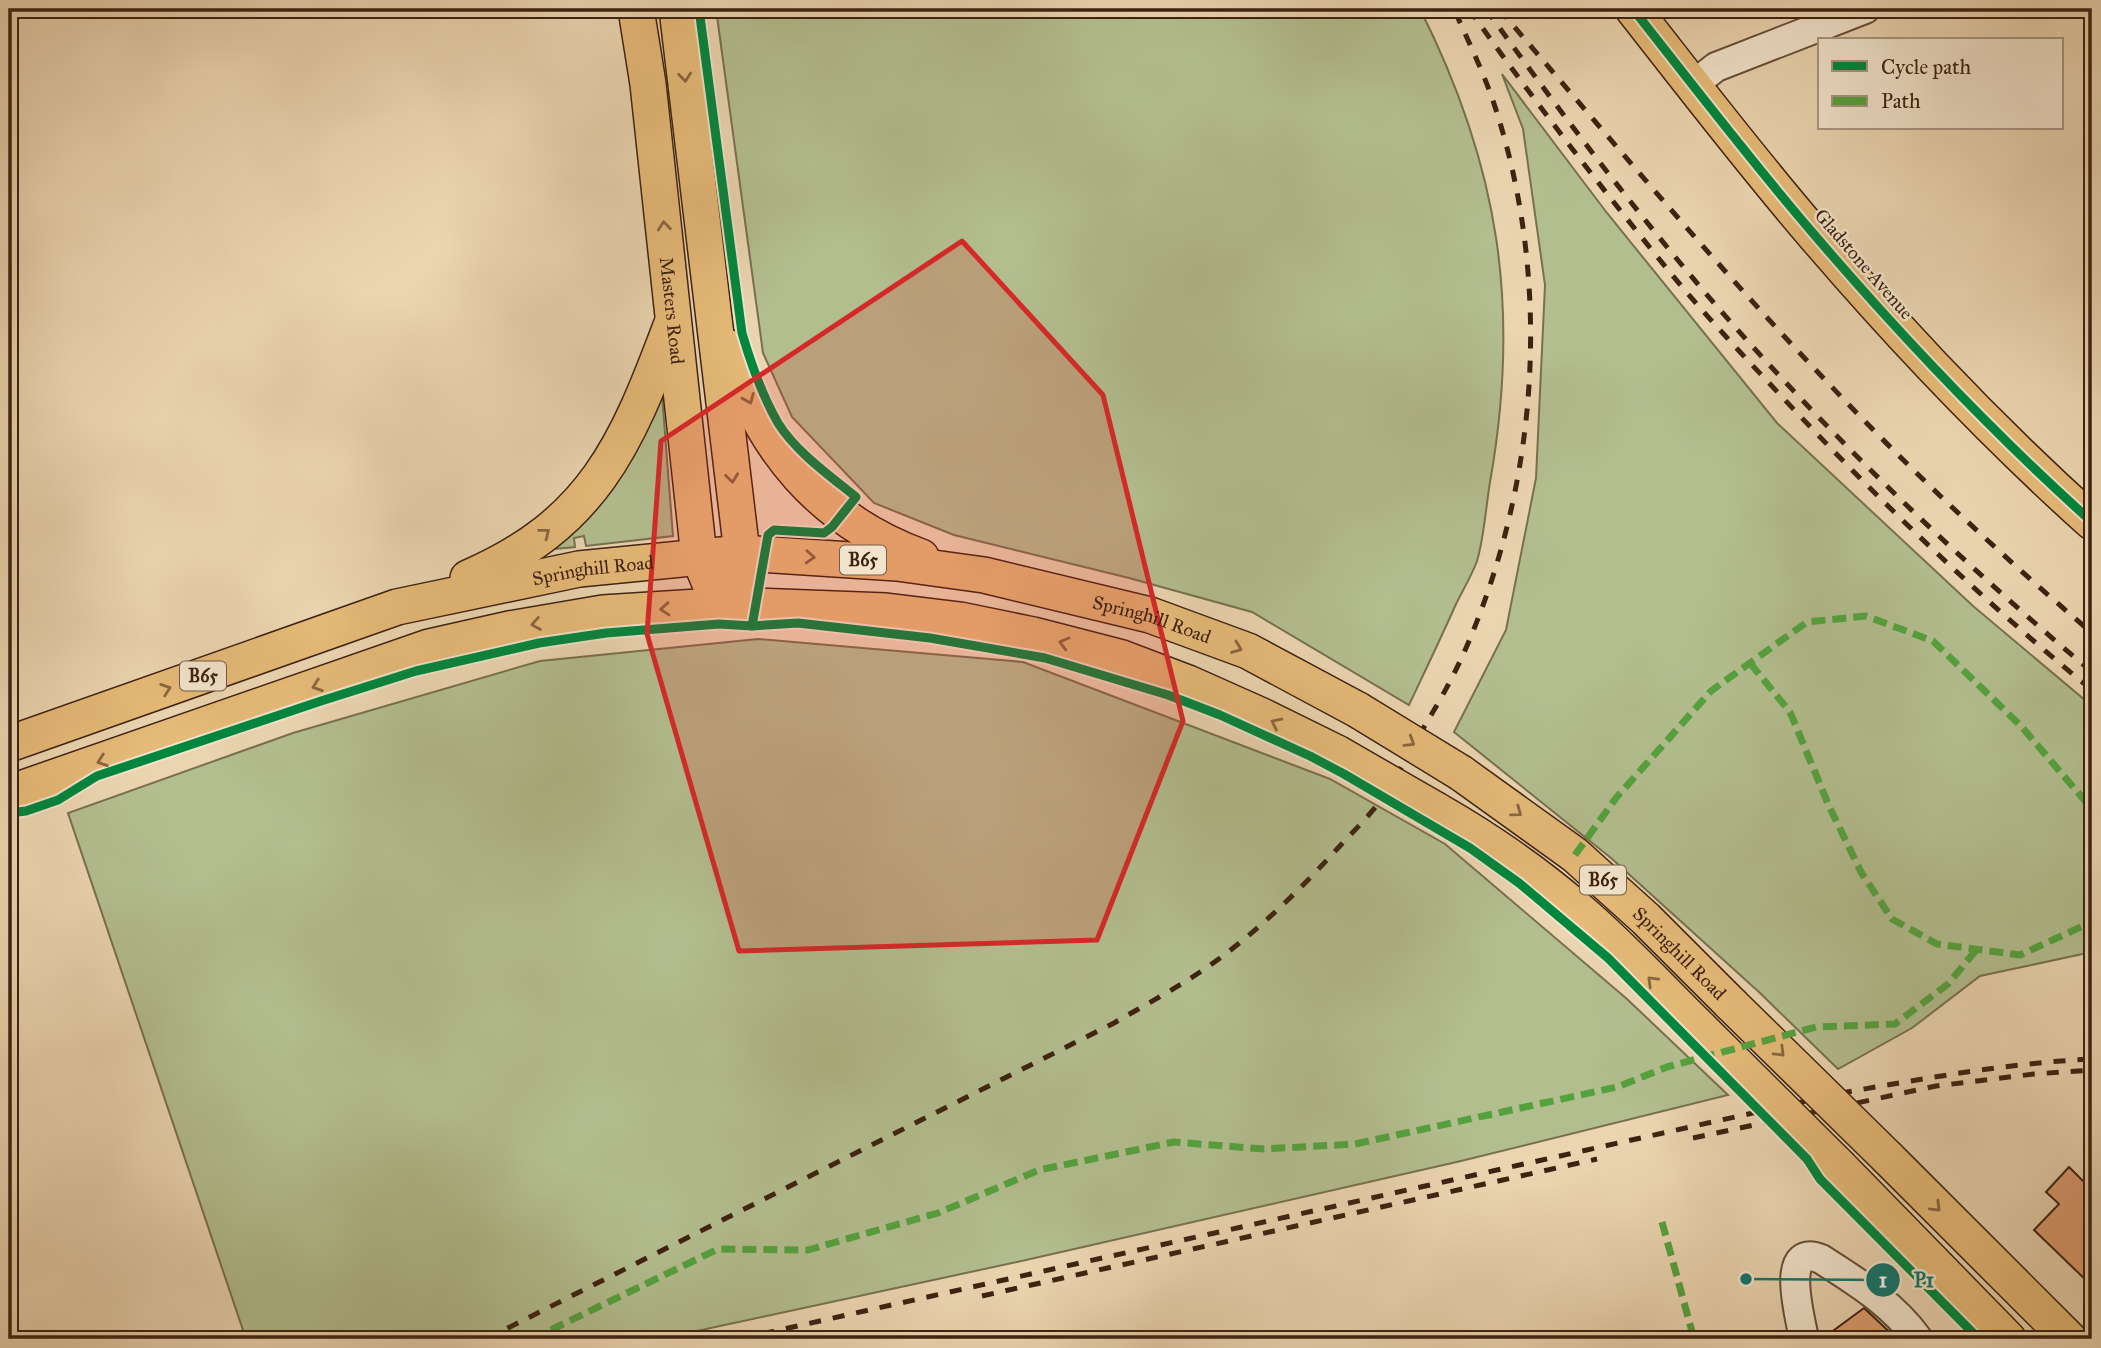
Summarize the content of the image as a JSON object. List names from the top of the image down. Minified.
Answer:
{"streets":{"main road":["Gladstone Avenue","Masters Road","B65","Springhill Road"]},"crossings":[["Masters Road","Springhill Road"]],"places":["P1"],"legend":["Cycle path","Path"]}
